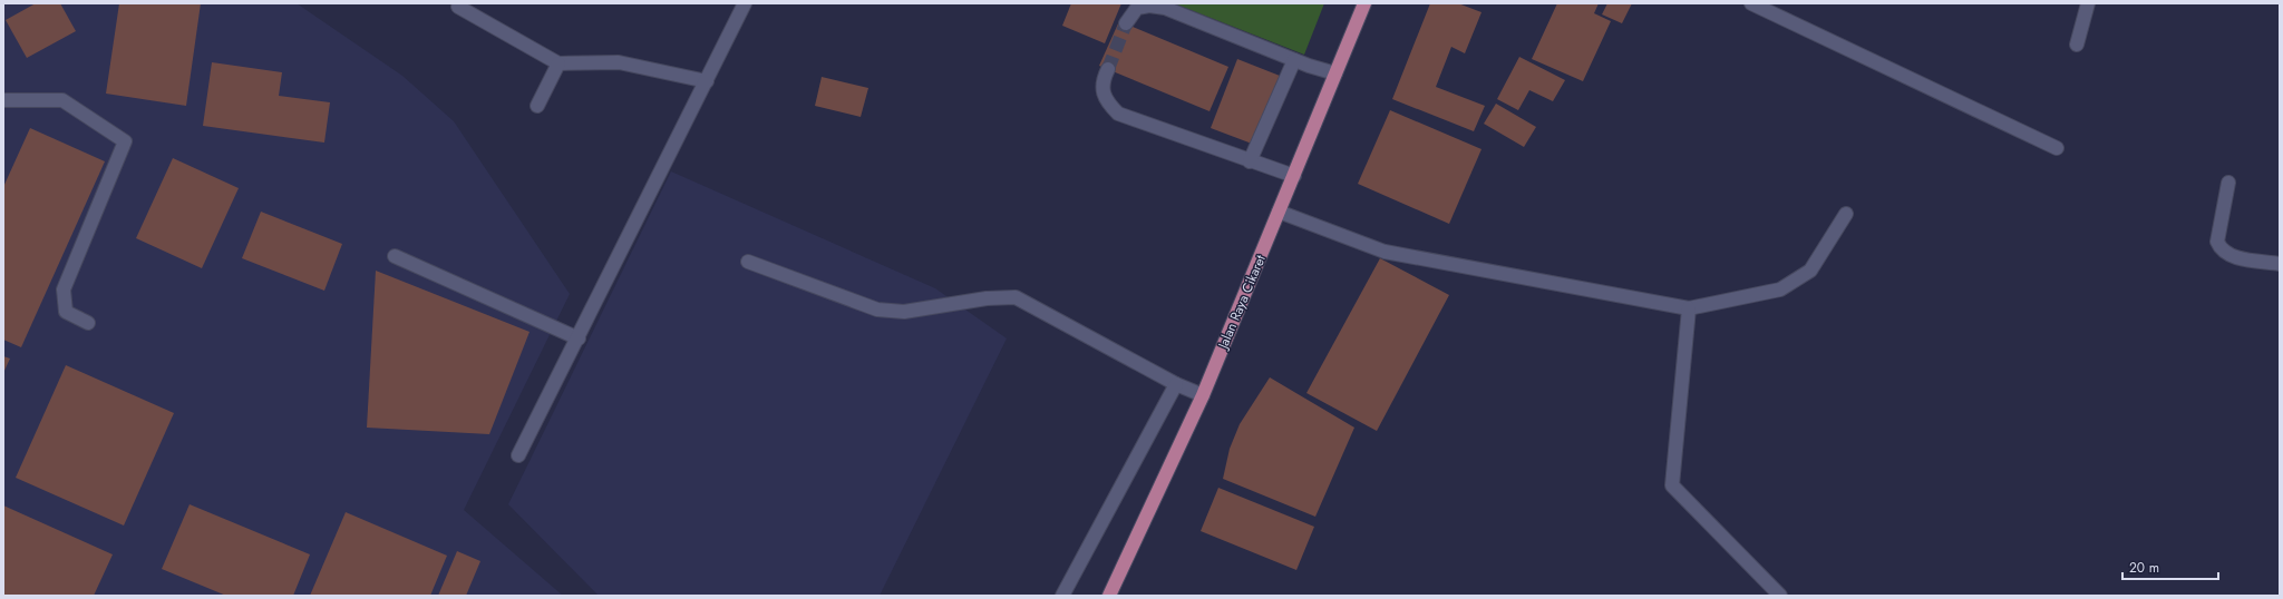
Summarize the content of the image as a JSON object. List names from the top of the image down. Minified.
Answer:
{"streets":{"main road":["Jalan Raya Cikaret"]},"scale_bar":"20 m"}
